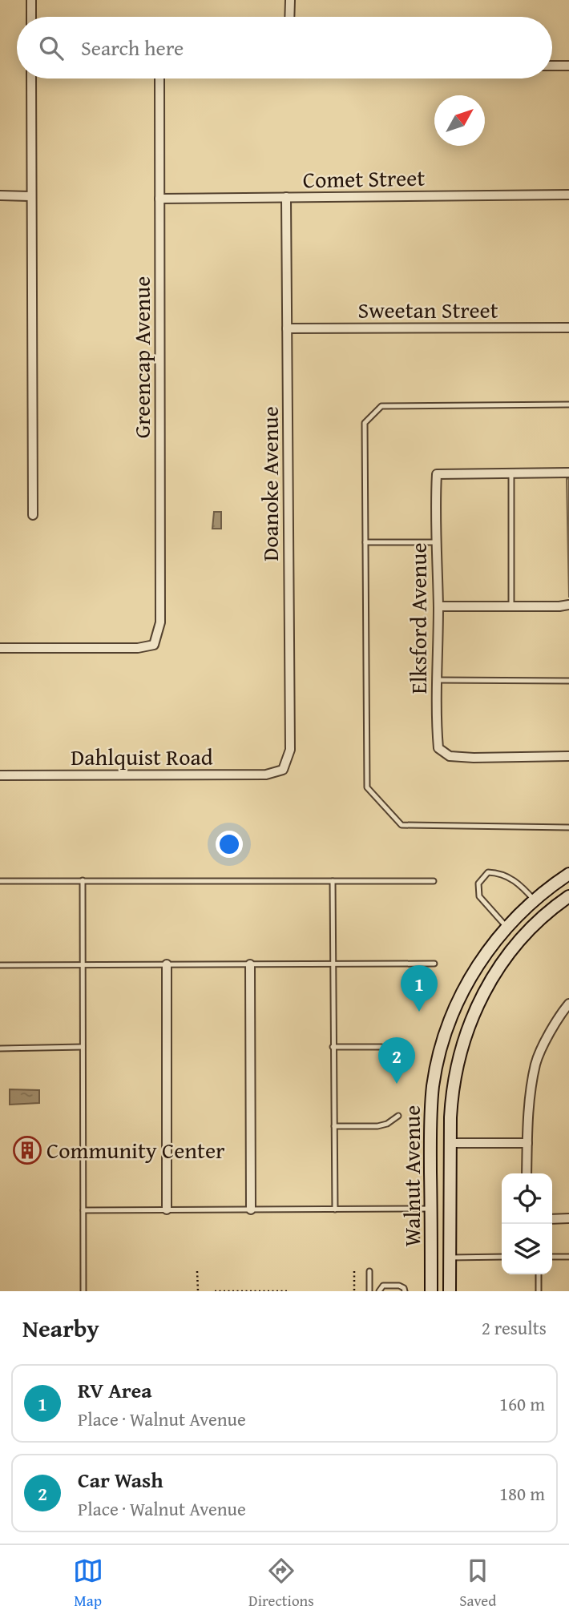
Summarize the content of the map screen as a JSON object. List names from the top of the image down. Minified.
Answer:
{"streets":{"main road":["Walnut Avenue"],"street":["Comet Street","Sweetan Street","Greencap Avenue","Doanoke Avenue","Elksford Avenue","Dahlquist Road"]},"crossings":[["Comet Street","Greencap Avenue"],["Comet Street","Doanoke Avenue"],["Sweetan Street","Doanoke Avenue"],["Doanoke Avenue","Dahlquist Road"]],"places":{"building":["Community Center"]},"north":"top right","page":{"search":"Search here","pins":["1","2"],"heading":["Nearby","2 results"],"list":[{"mark":"1","name":"RV Area","note":"Place · Walnut Avenue","value":"160 m"},{"mark":"2","name":"Car Wash","note":"Place · Walnut Avenue","value":"180 m"}],"nav":["Map","Directions","Saved"]}}
